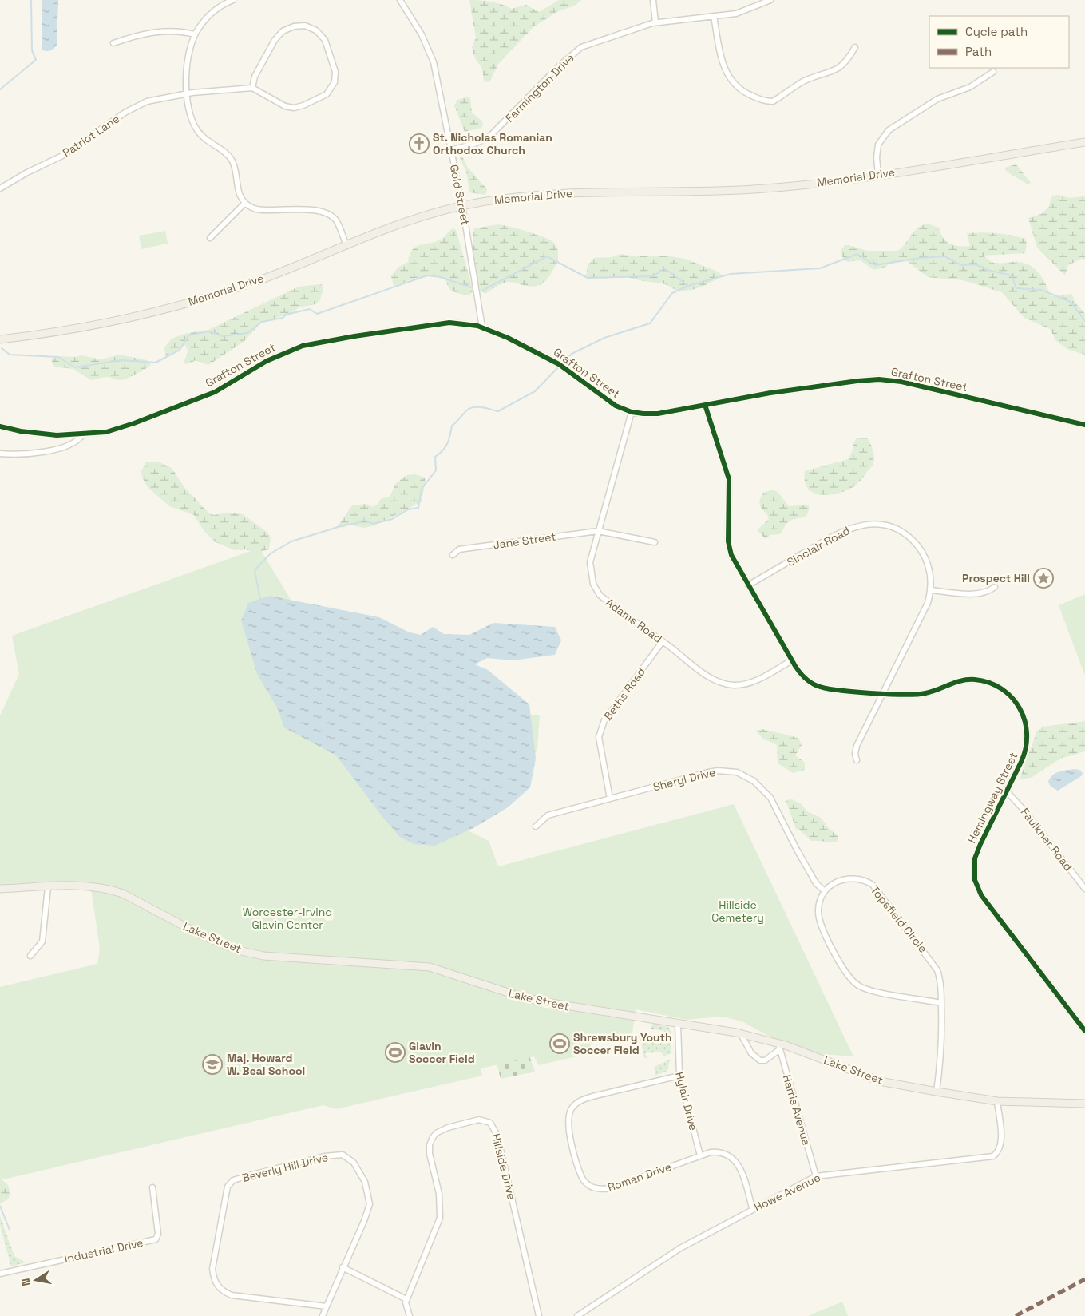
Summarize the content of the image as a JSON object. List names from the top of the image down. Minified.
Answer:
{"streets":{"main road":["Memorial Drive","Lake Street"],"street":["Farmington Drive","Patriot Lane","Gold Street","Grafton Street","Jane Street","Sinclair Road","Adams Road","Beths Road","Sheryl Drive","Hemingway Street","Faulkner Road","Topsfield Circle","Hylair Drive","Harris Avenue","Hillside Drive","Beverly Hill Drive","Roman Drive","Howe Avenue","Industrial Drive"]},"crossings":[["Farmington Drive","Gold Street"],["Memorial Drive","Gold Street"],["Gold Street","Grafton Street"],["Grafton Street","Adams Road"],["Grafton Street","Hemingway Street"],["Jane Street","Adams Road"],["Sinclair Road","Hemingway Street"],["Adams Road","Beths Road"],["Adams Road","Hemingway Street"],["Beths Road","Sheryl Drive"],["Sheryl Drive","Topsfield Circle"],["Hemingway Street","Faulkner Road"],["Topsfield Circle","Lake Street"],["Lake Street","Hylair Drive"],["Lake Street","Harris Avenue"],["Lake Street","Howe Avenue"],["Hylair Drive","Roman Drive"],["Harris Avenue","Howe Avenue"],["Roman Drive","Howe Avenue"]],"parks":["Hillside Cemetery","Worcester-Irving Glavin Center"],"places":{"church":["St. Nicholas Romanian Orthodox Church"],"place":["Prospect Hill"],"sports":["Shrewsbury Youth Soccer Field","Glavin Soccer Field"],"school or university":["Maj. Howard W. Beal School"]},"legend":["Cycle path","Path"],"north":"left"}
